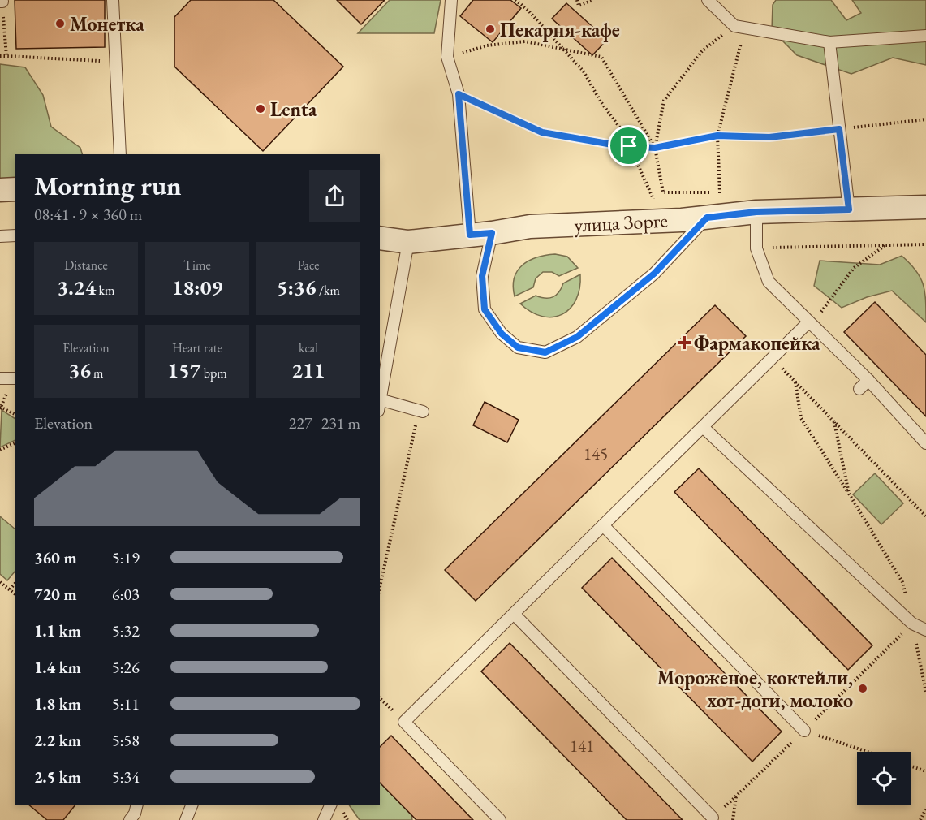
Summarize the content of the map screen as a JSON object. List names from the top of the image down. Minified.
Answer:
{"streets":{"street":["улица Зорге"]},"places":{"other":["Монетка","Пекарня-кафе","Lenta","Мороженое, коктейли, хот-доги, молоко"],"health":["Фармакопейка"]},"house_numbers":["145","141"],"page":{"heading":["Morning run","08:41 · 9 × 360 m"],"stats":[["Distance","3.24 km"],["Time","18:09"],["Pace","5:36 /km"],["Elevation","36 m"],["Heart rate","157 bpm"],["kcal","211"]],"chart":["Elevation","227–231 m"],"list":[{"name":"360 m","note":"5:19"},{"name":"720 m","note":"6:03"},{"name":"1.1 km","note":"5:32"},{"name":"1.4 km","note":"5:26"},{"name":"1.8 km","note":"5:11"},{"name":"2.2 km","note":"5:58"},{"name":"2.5 km","note":"5:34"}]}}
